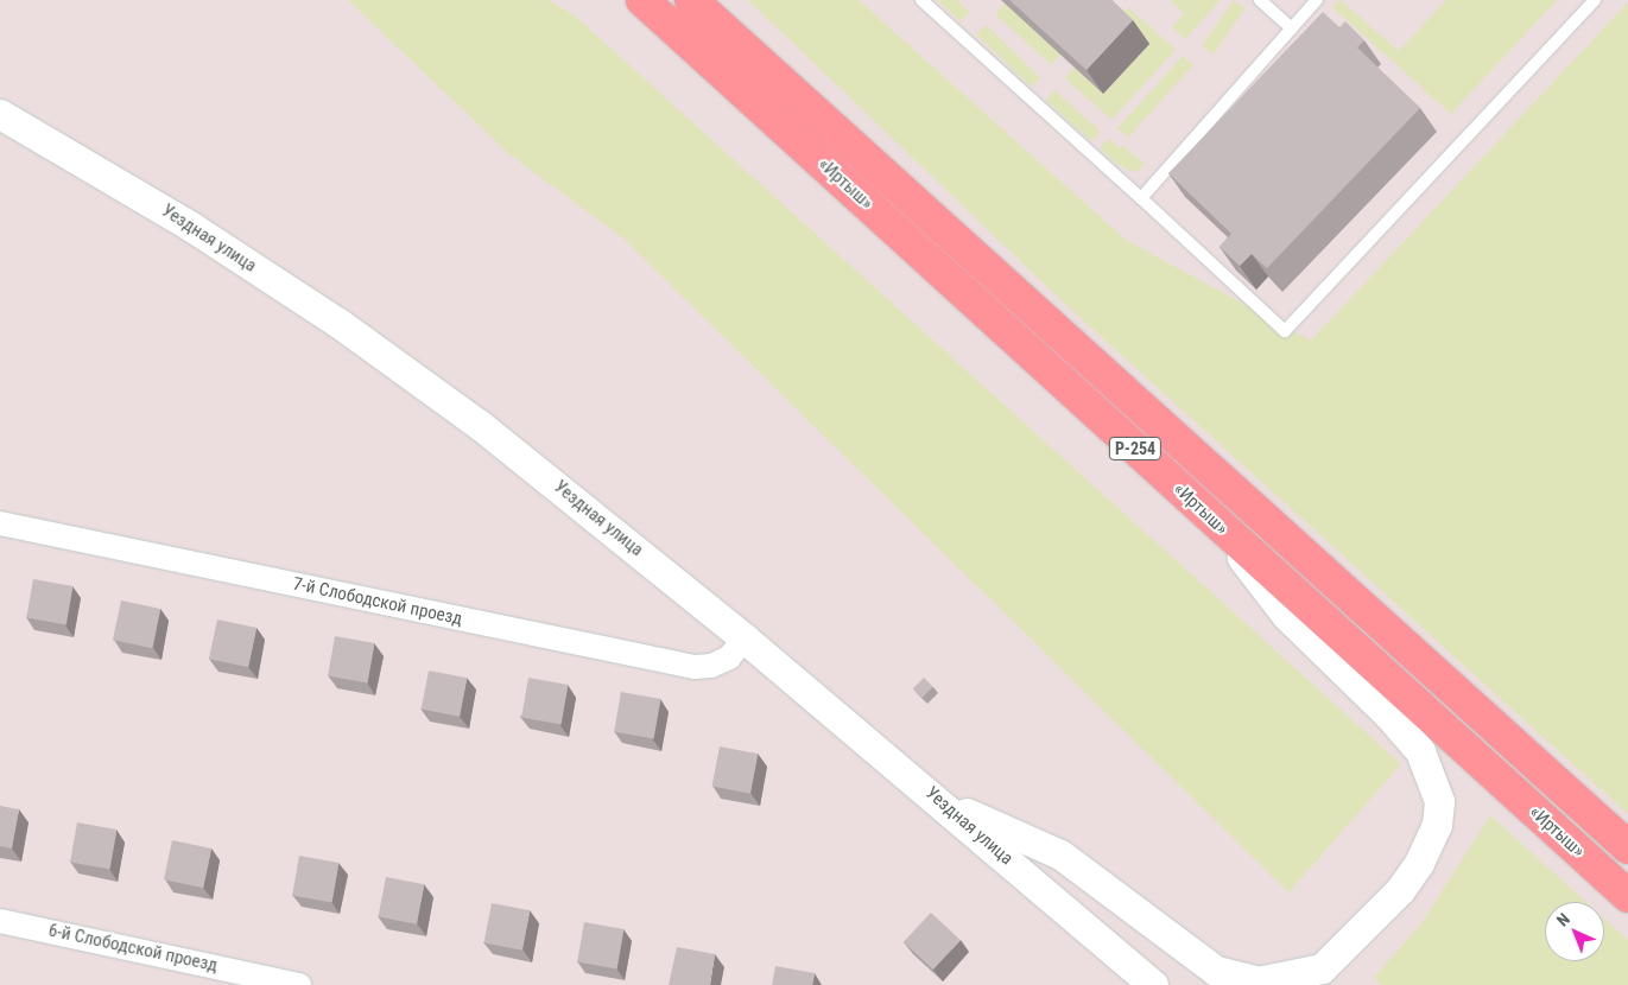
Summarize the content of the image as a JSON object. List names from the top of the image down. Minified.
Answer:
{"streets":{"highway":["«Иртыш»","Р-254"],"street":["Уездная улица","7-й Слободской проезд","6-й Слободской проезд"]},"crossings":[["Уездная улица","7-й Слободской проезд"]],"north":"top left"}
